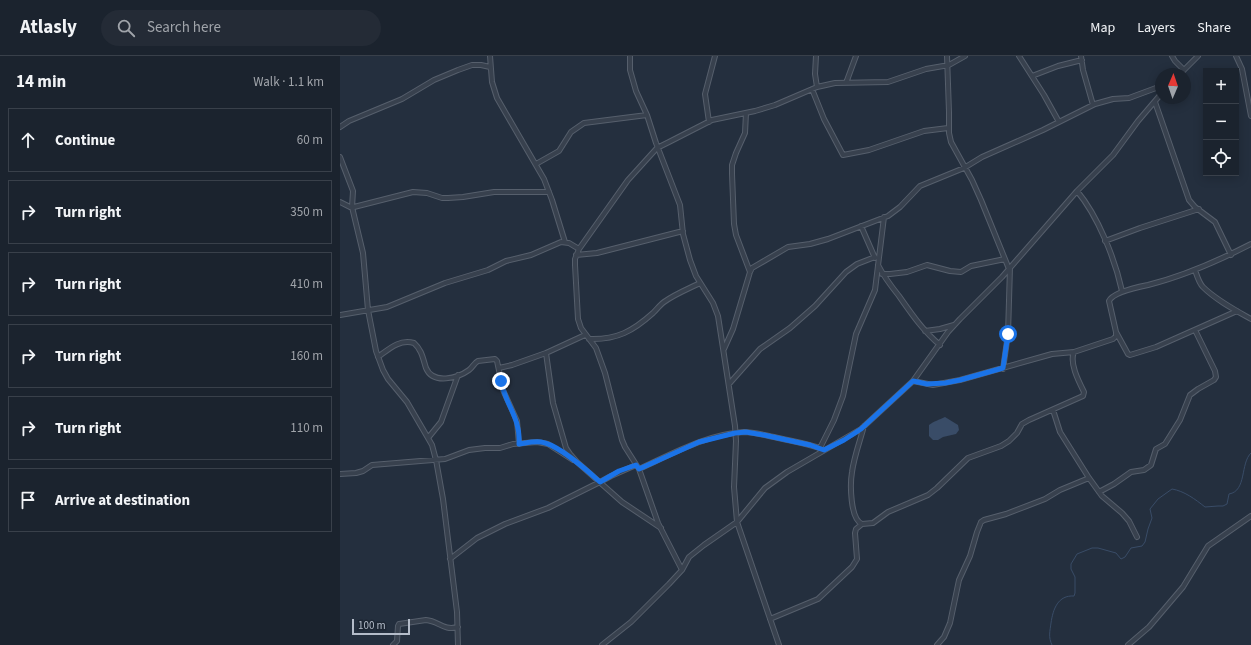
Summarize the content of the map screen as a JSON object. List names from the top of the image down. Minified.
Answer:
{"scale_bar":"100 m","north":"top","page":{"header":"Atlasly","search":"Search here","nav":["Map","Layers","Share"],"heading":["14 min","Walk · 1.1 km"],"map_buttons":["+","−"],"list":[["Continue","60 m"],["Turn right","350 m"],["Turn right","410 m"],["Turn right","160 m"],["Turn right","110 m"],"Arrive at destination"],"scale":"100 m"}}
